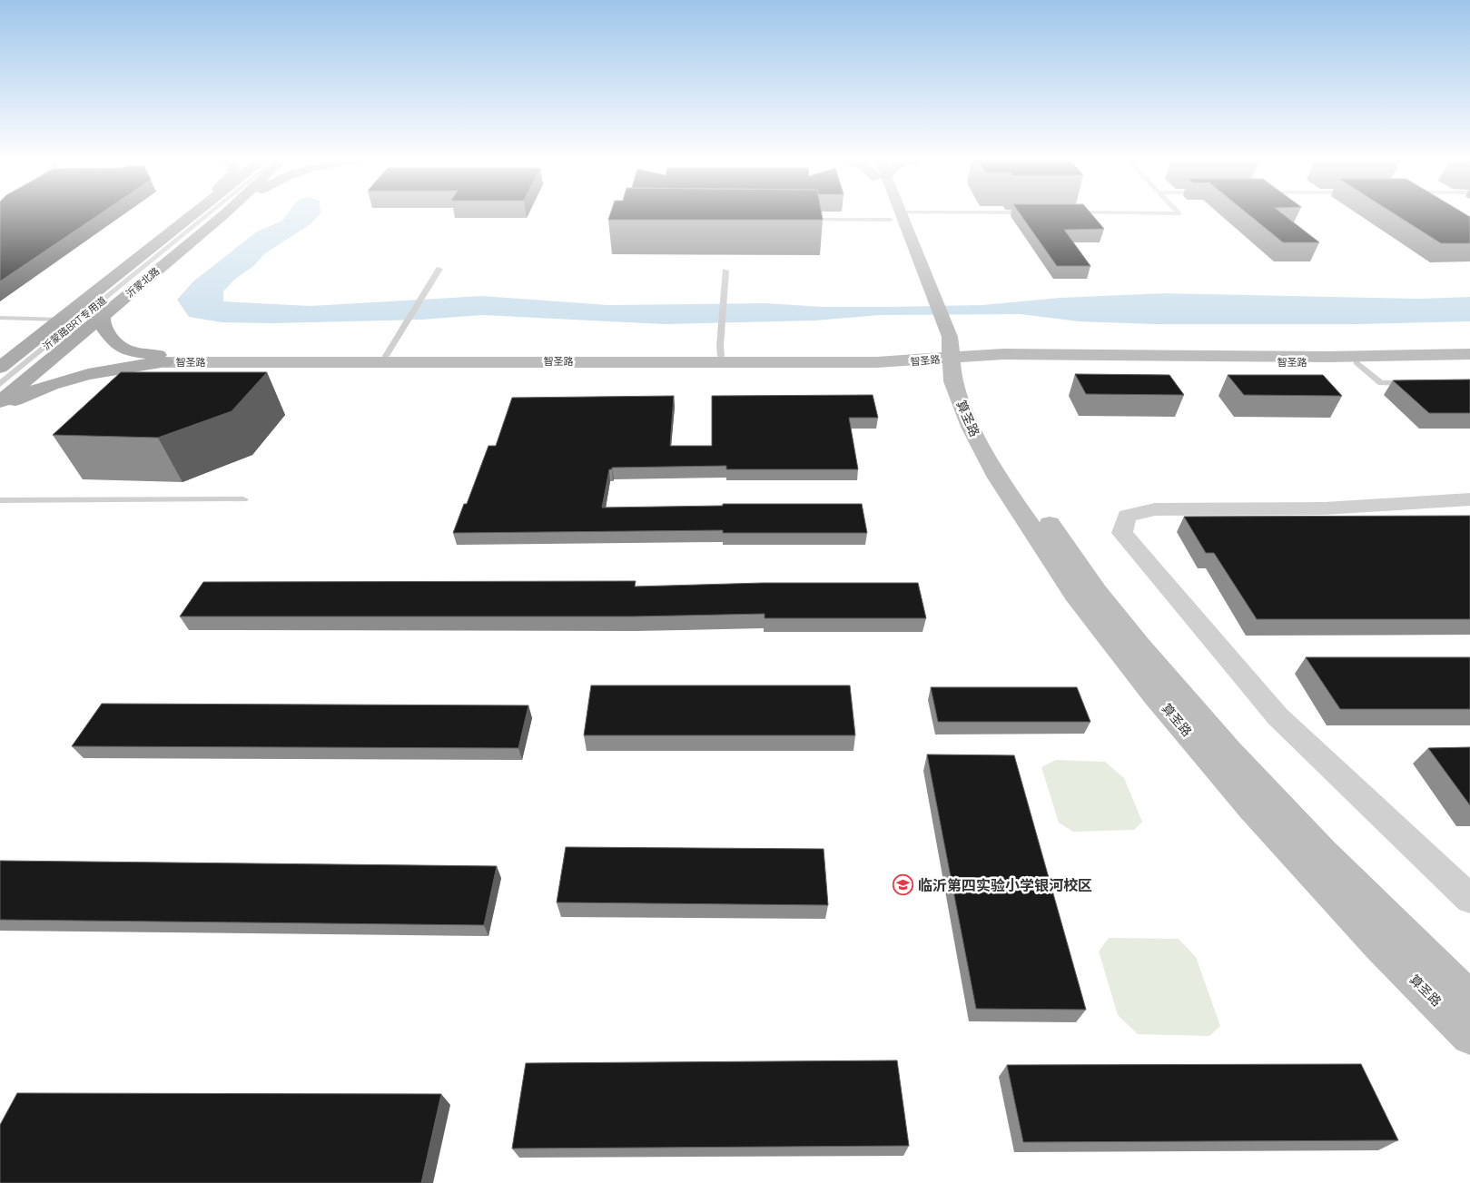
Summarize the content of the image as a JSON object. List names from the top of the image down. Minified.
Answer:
{"streets":{"main road":["沂蒙北路"],"street":["智圣路","算圣路"],"lane":["沂蒙路BRT专用道"]},"crossings":[["智圣路","算圣路"]],"places":{"school or university":["临沂第四实验小学银河校区"]}}
